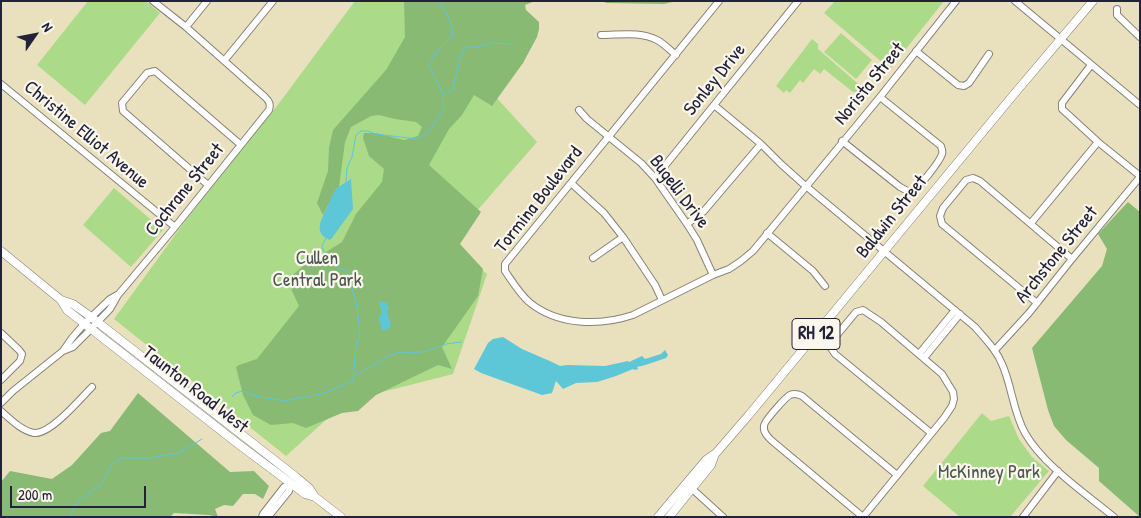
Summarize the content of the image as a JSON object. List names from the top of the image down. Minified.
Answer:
{"streets":{"main road":["Baldwin Street","RH 12","Taunton Road West"],"street":["Sonley Drive","Norista Street","Christine Elliot Avenue","Cochrane Street","Bugelli Drive","Tormina Boulevard","Archstone Street"]},"crossings":[["Sonley Drive","Bugelli Drive"],["Norista Street","Tormina Boulevard"],["Christine Elliot Avenue","Cochrane Street"],["Cochrane Street","Taunton Road West"],["Bugelli Drive","Tormina Boulevard"]],"parks":["Cullen Central Park","McKinney Park"],"scale_bar":"200 m","north":"top right"}
